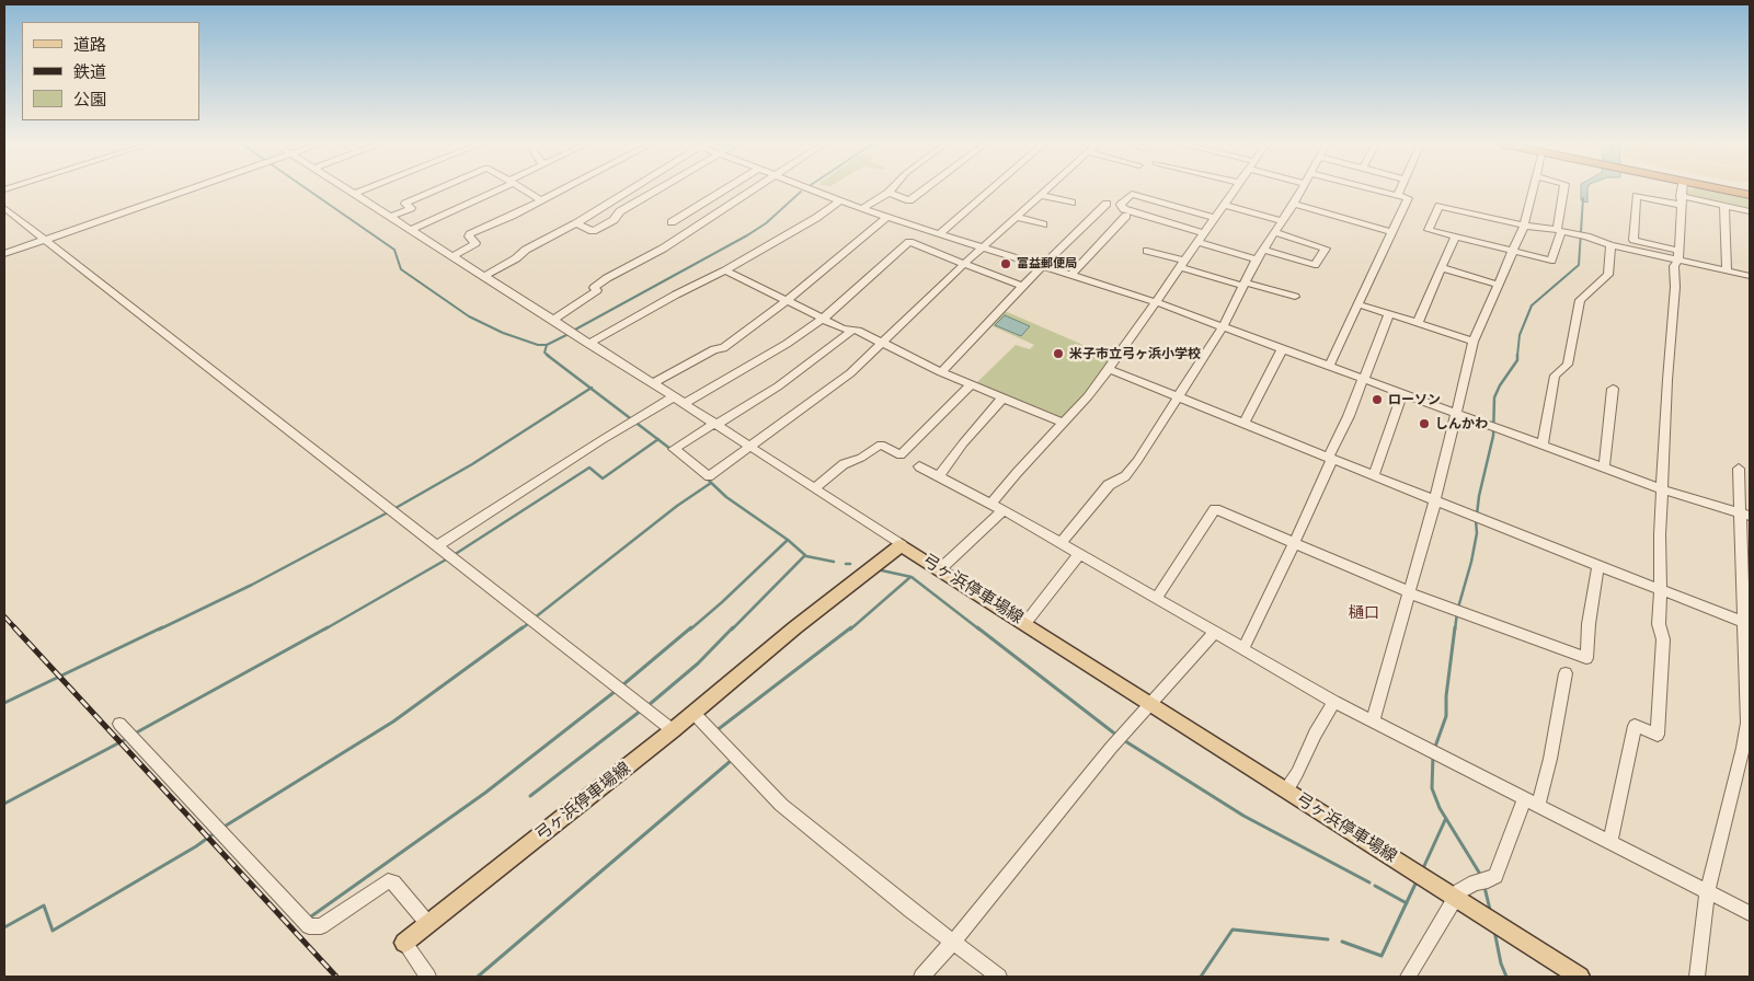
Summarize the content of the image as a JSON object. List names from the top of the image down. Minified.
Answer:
{"streets":{"main road":["弓ヶ浜停車場線"]},"districts":["樋口"],"places":["富益郵便局","米子市立弓ヶ浜小学校","ローソン","しんかわ"],"legend":["道路","鉄道","公園"]}
